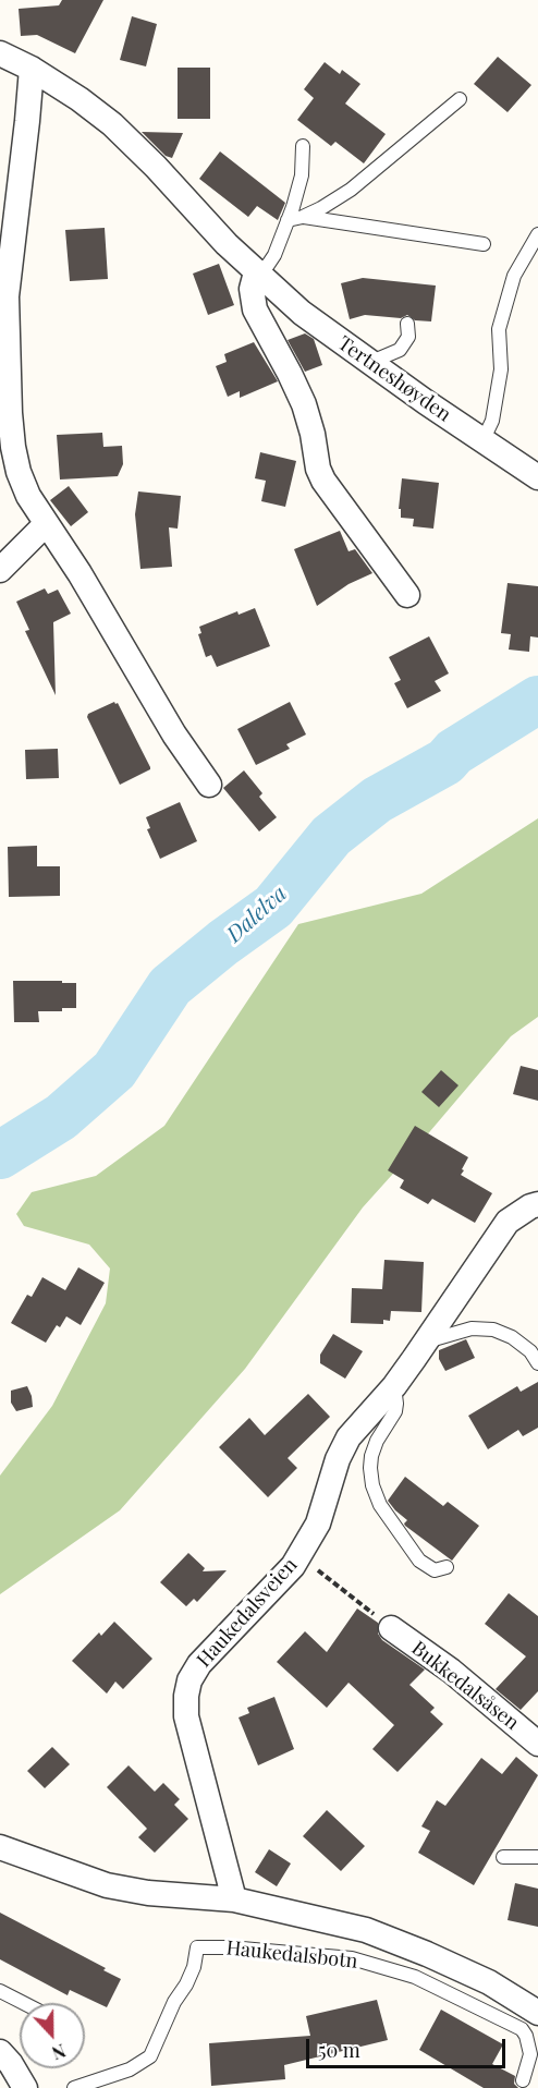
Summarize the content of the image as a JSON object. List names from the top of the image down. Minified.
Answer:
{"streets":{"street":["Tertneshøyden","Haukedalsveien","Bukkedalsåsen"],"lane":["Haukedalsbotn"]},"water":["Dalelva"],"scale_bar":"50 m","north":"bottom"}
